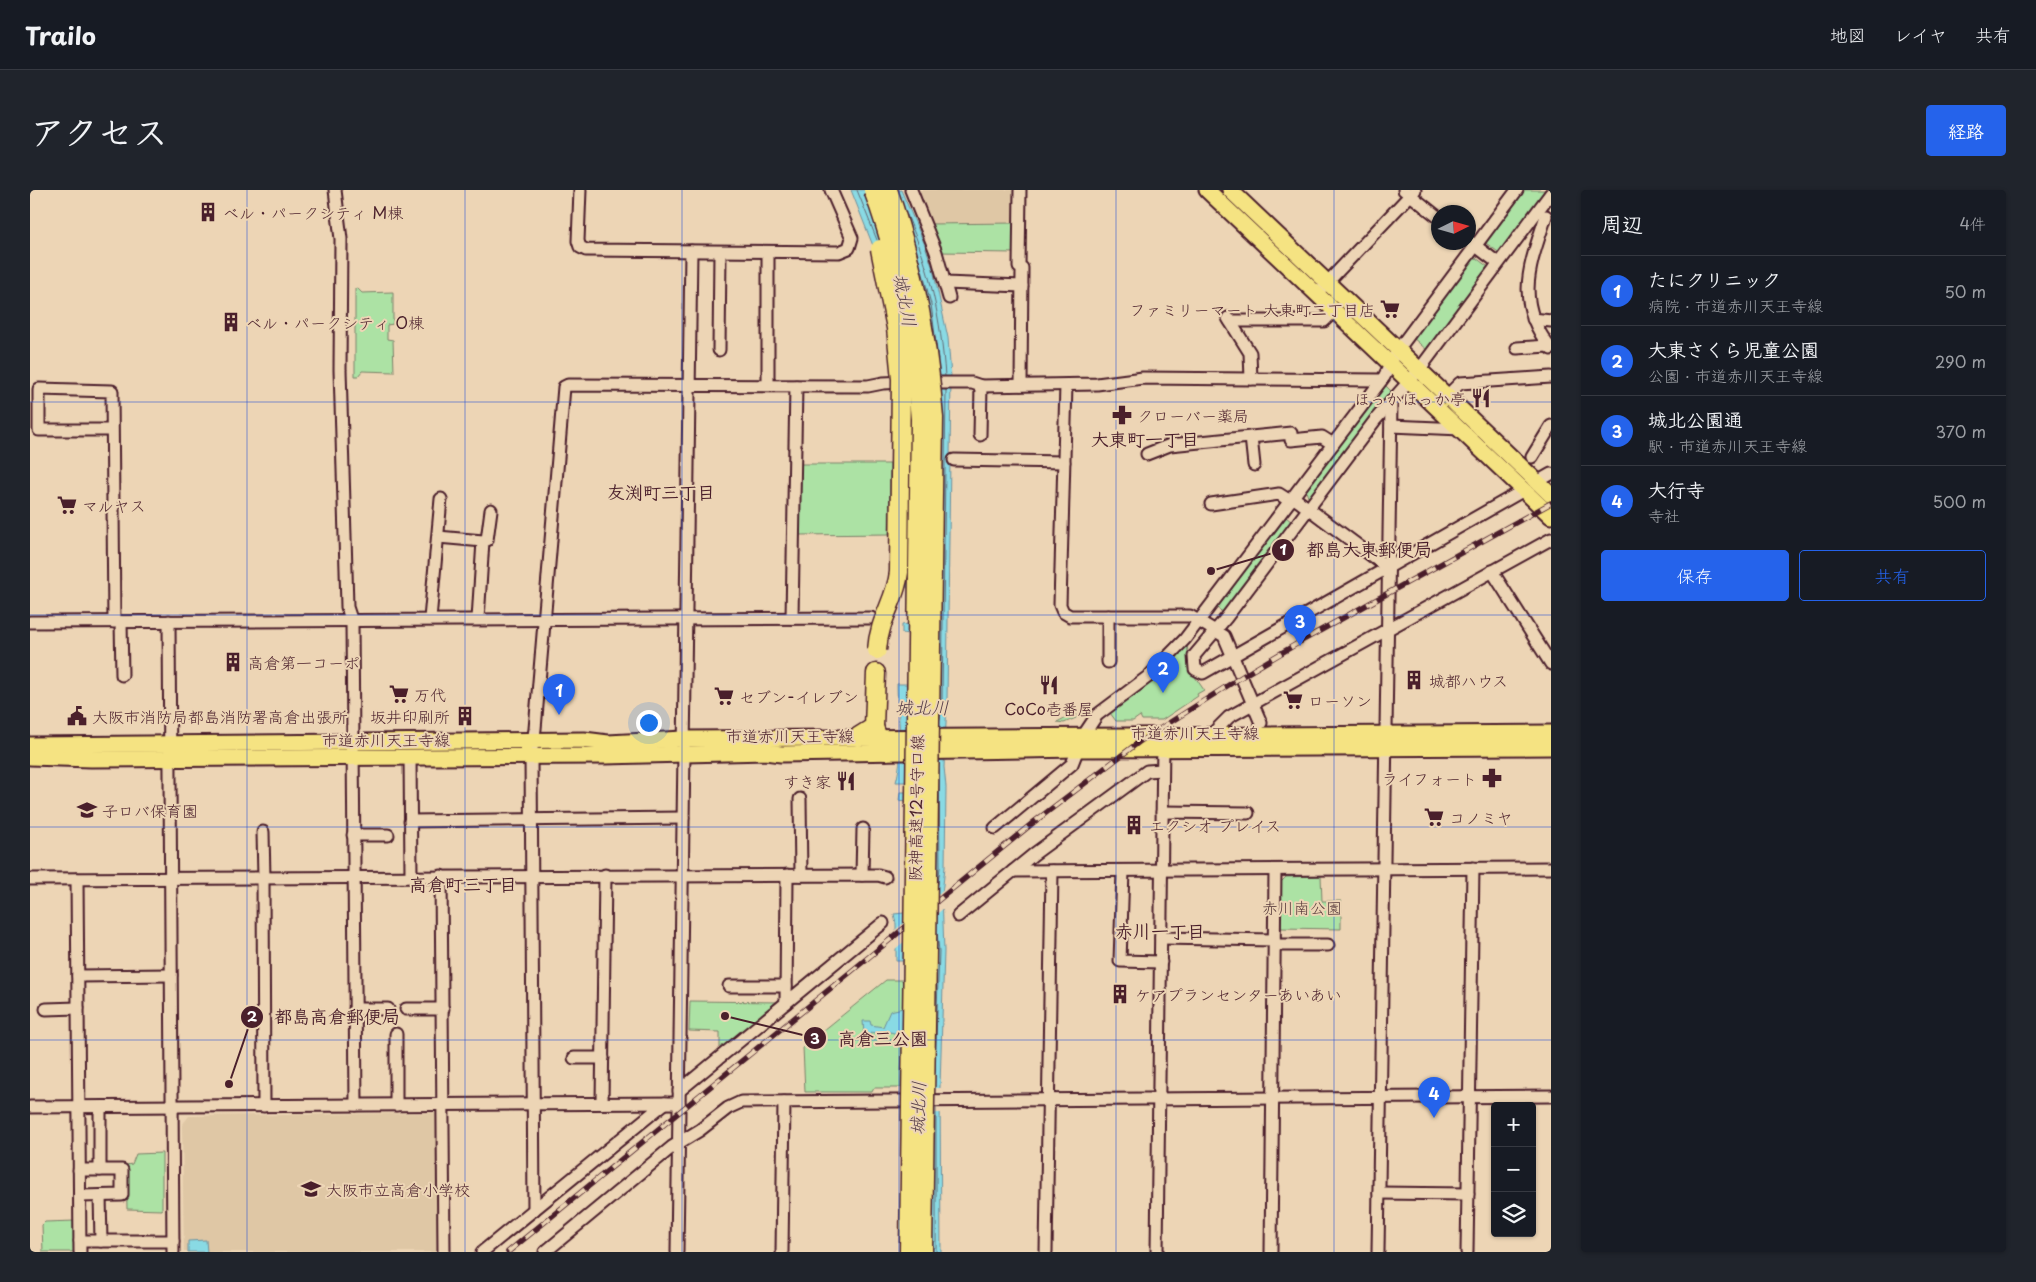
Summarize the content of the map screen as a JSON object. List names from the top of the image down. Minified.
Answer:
{"streets":{"highway":["阪神高速12号守口線"],"main road":["市道赤川天王寺線"]},"districts":["大東町一丁目","友渕町三丁目","高倉町三丁目","赤川一丁目"],"water":["城北川"],"parks":["赤川南公園"],"places":{"building":["ベル・パークシティ M棟","ベル・パークシティ O棟","高倉第一コーポ","城都ハウス","坂井印刷所","エクシオ プレイス","ケアプランセンターあいあい"],"supermarket":["ファミリーマート 大東町二丁目店","マルヤス","万代","セブン-イレブン","ローソン","コノミヤ"],"restaurant":["ほっかほっか亭","CoCo壱番屋","すき家"],"pharmacy":["クローバー薬局","ライフォート"],"other":["都島大東郵便局","高倉三公園","都島高倉郵便局"],"public building":["大阪市消防局都島消防署高倉出張所"],"school or university":["子ロバ保育園","大阪市立高倉小学校"]},"north":"right","page":{"header":"Trailo","nav":["地図","レイヤ","共有"],"title":"アクセス","buttons":["経路",["保存","共有"]],"heading":["周辺","4件"],"list":[{"mark":"1","name":"たにクリニック","note":"病院 · 市道赤川天王寺線","value":"50 m"},{"mark":"2","name":"大東さくら児童公園","note":"公園 · 市道赤川天王寺線","value":"290 m"},{"mark":"3","name":"城北公園通","note":"駅 · 市道赤川天王寺線","value":"370 m"},{"mark":"4","name":"大行寺","note":"寺社","value":"500 m"}],"pins":["3","2","1","4"],"map_buttons":["+","−"]}}
